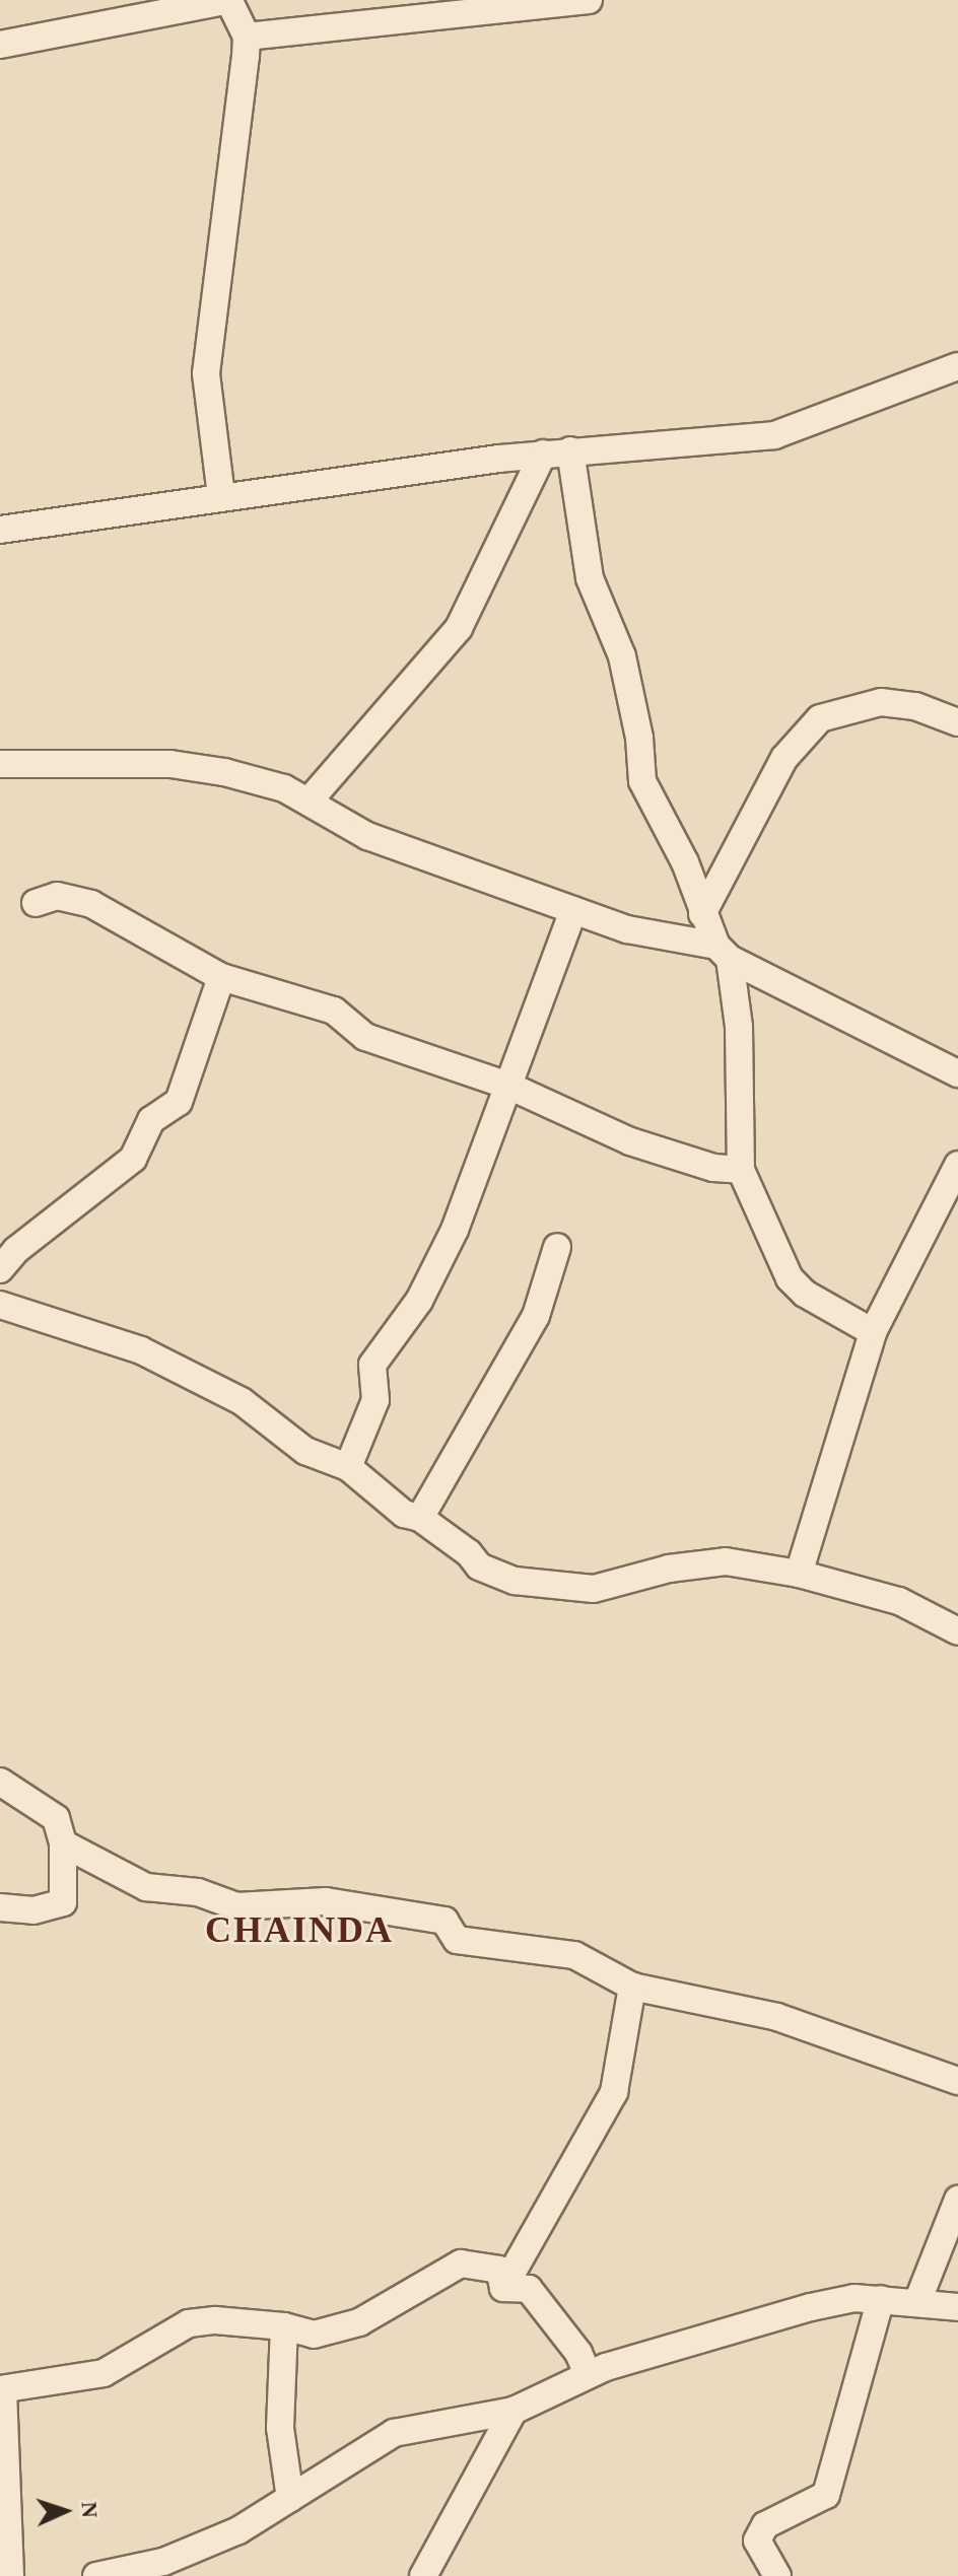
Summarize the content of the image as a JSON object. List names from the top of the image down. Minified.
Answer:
{"districts":["CHAINDA"],"north":"right"}
